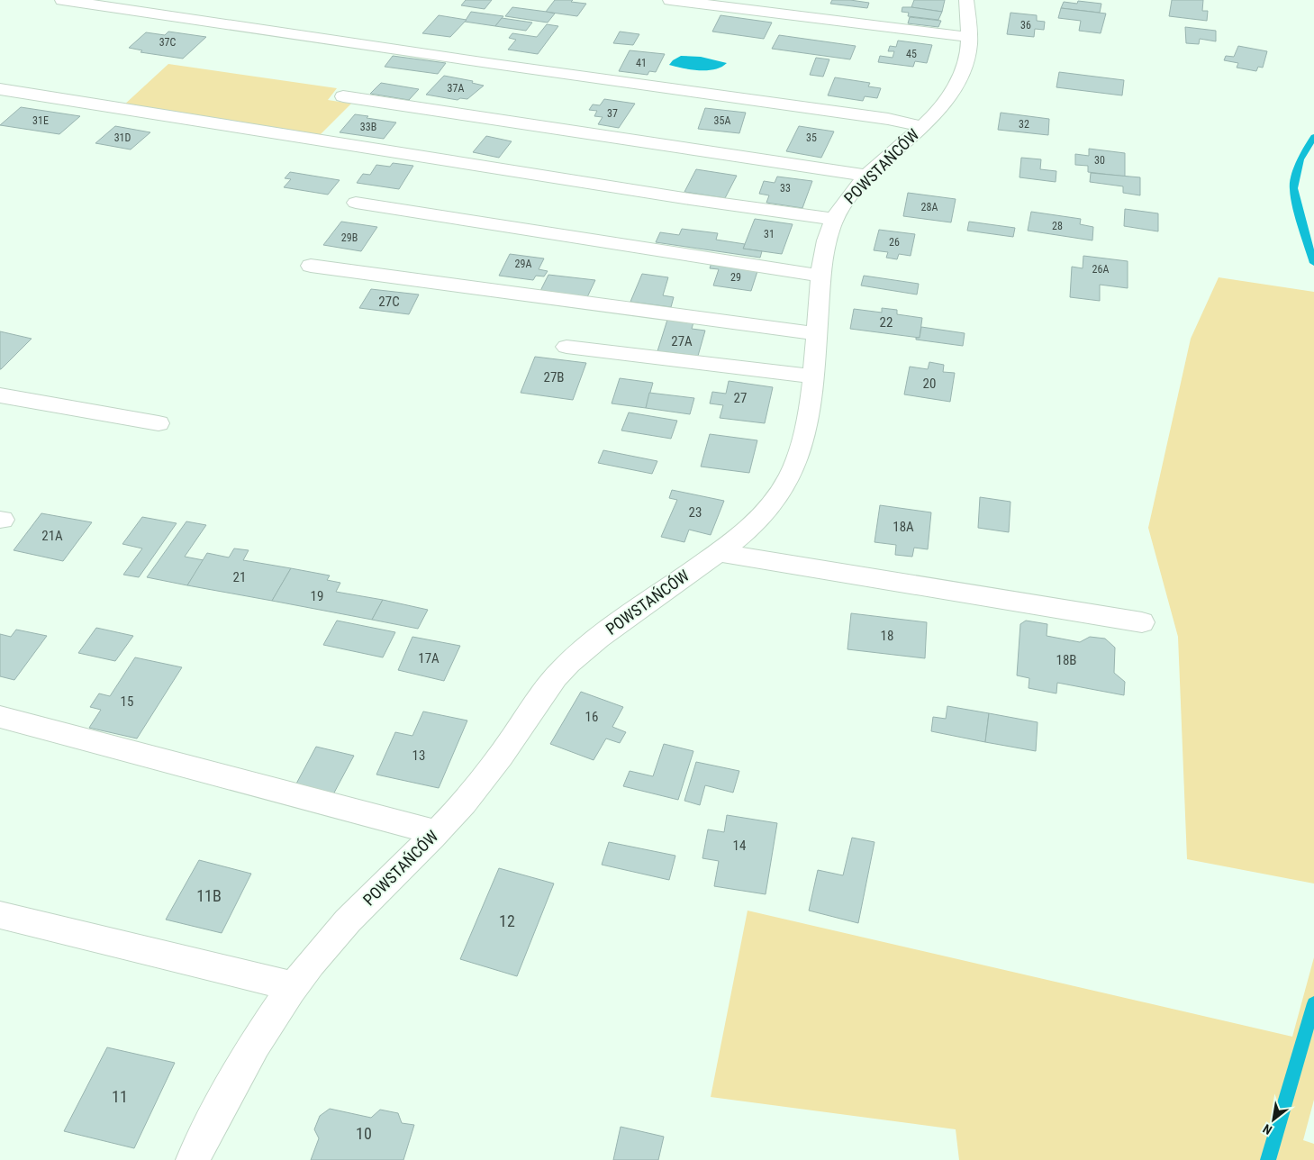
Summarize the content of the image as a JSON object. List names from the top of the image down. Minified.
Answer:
{"streets":{"street":["POWSTAŃCÓW"]},"house_numbers":["36","37C","45","41","37A","37","31E","35A","32","33B","31D","35","30","33","28A","28","31","29B","26","29A","26A","29","27C","22","27A","27B","20","27","23","18A","21A","21","19","18","17A","18B","15","16","13","14","11B","12","11","10"],"north":"bottom left"}
